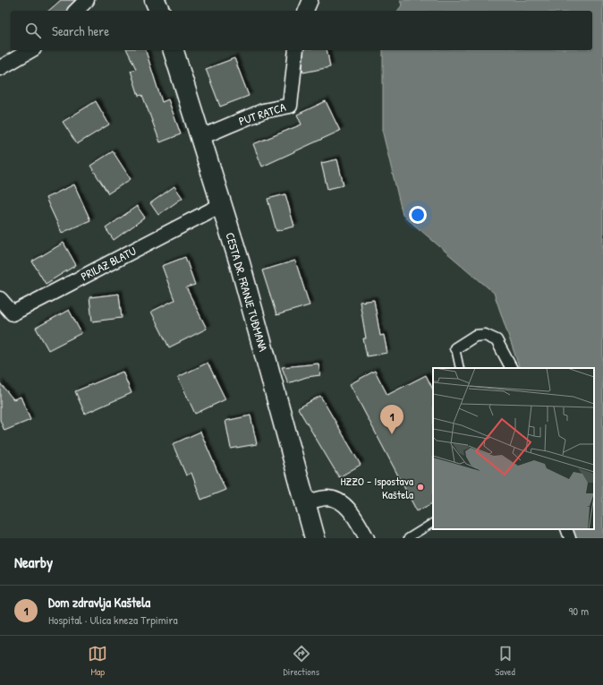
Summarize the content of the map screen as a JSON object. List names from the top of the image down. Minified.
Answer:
{"streets":{"main road":["CESTA DR. FRANJE TUĐMANA"],"street":["PUT RATCA","PRILAZ BLATU"]},"crossings":[["PUT RATCA","CESTA DR. FRANJE TUĐMANA"],["PRILAZ BLATU","CESTA DR. FRANJE TUĐMANA"]],"places":["HZZO - Ispostava Kaštela"],"page":{"search":"Search here","pins":"1","heading":"Nearby","list":[{"mark":"1","name":"Dom zdravlja Kaštela","note":"Hospital · Ulica kneza Trpimira","value":"90 m"}],"nav":["Map","Directions","Saved"]}}
